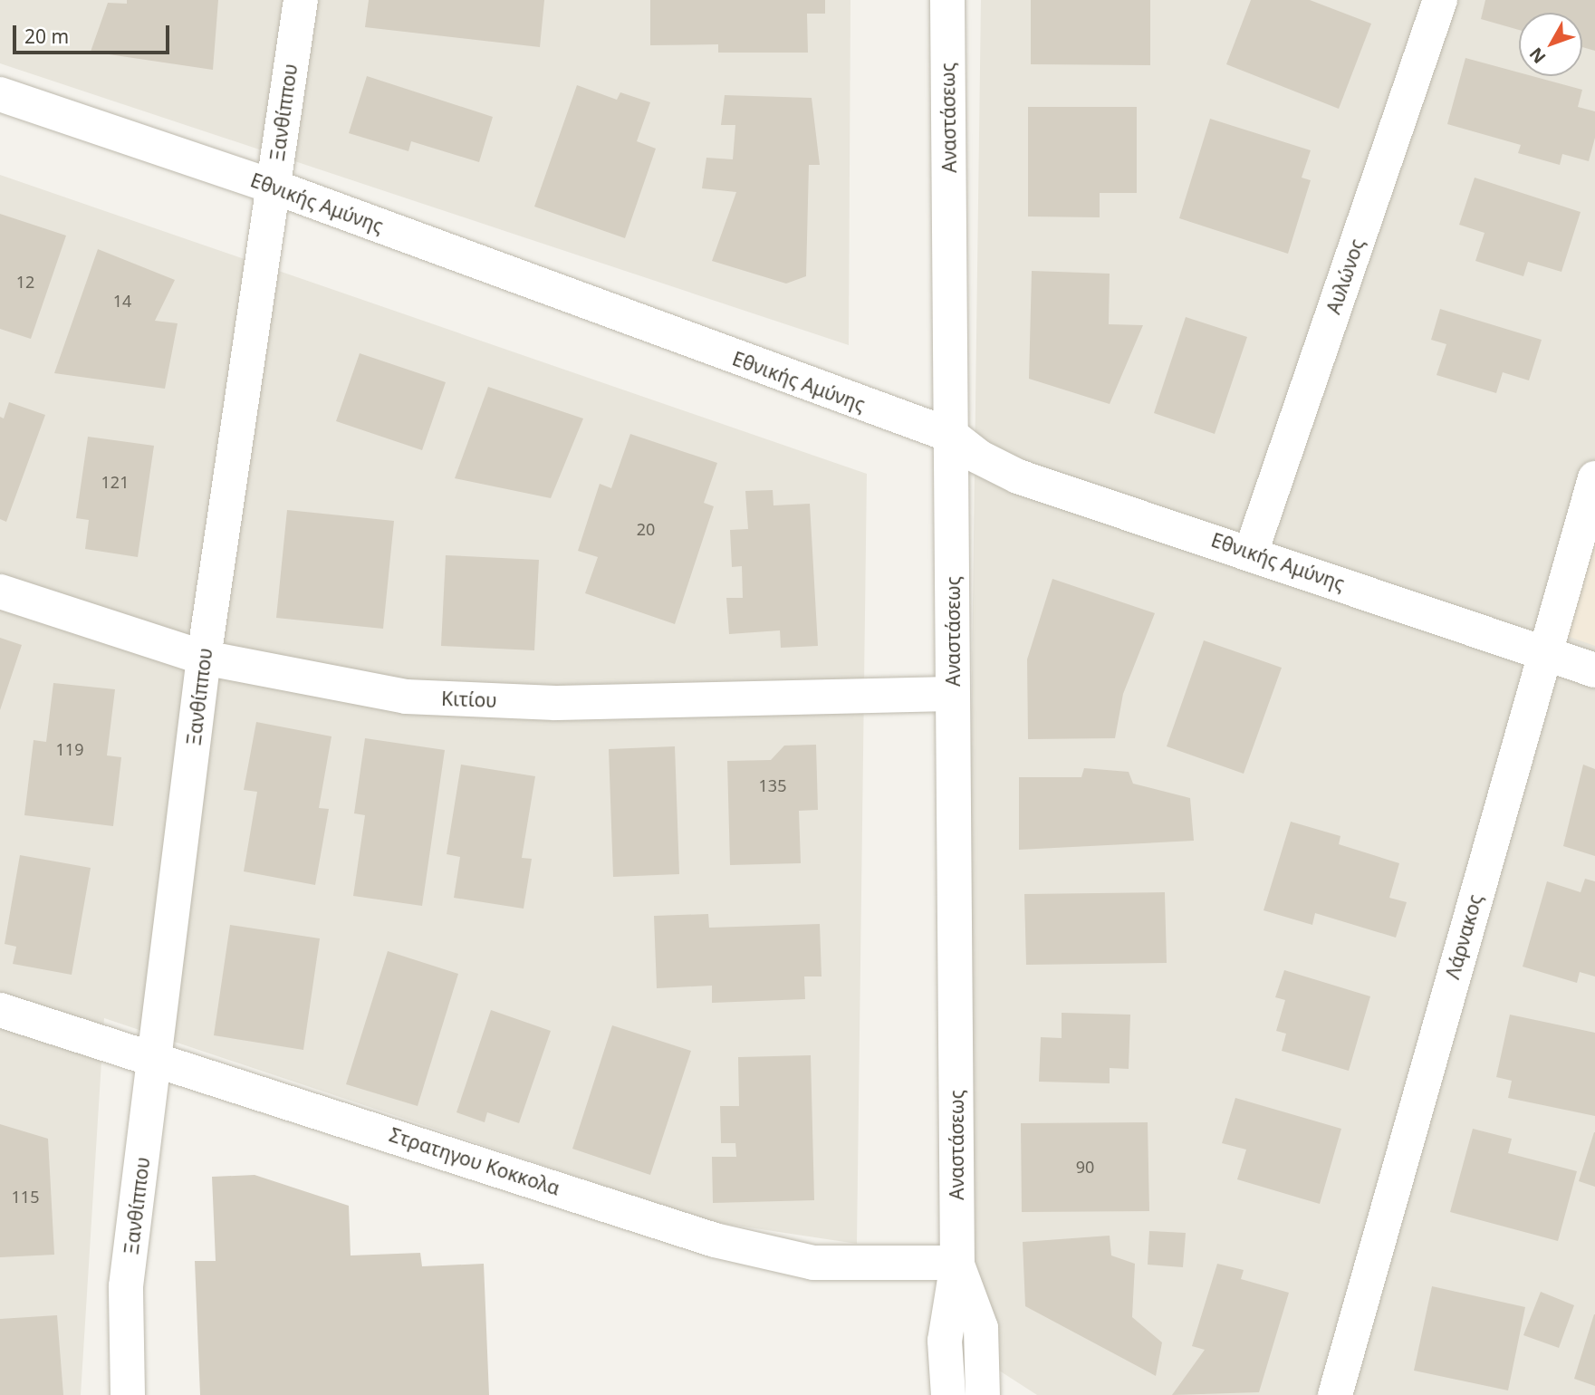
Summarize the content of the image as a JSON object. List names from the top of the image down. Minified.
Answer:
{"streets":{"street":["Ξανθίππου","Αναστάσεως","Εθνικής Αμύνης","Αυλώνος","Κιτίου","Λάρνακος","Στρατηγου Κοκκολα"]},"crossings":[["Ξανθίππου","Εθνικής Αμύνης"],["Ξανθίππου","Κιτίου"],["Ξανθίππου","Στρατηγου Κοκκολα"],["Αναστάσεως","Εθνικής Αμύνης"],["Αναστάσεως","Κιτίου"],["Αναστάσεως","Στρατηγου Κοκκολα"],["Εθνικής Αμύνης","Αυλώνος"],["Εθνικής Αμύνης","Λάρνακος"]],"house_numbers":["12","14","121","20","119","135","90","115"],"scale_bar":"20 m","north":"bottom left"}
